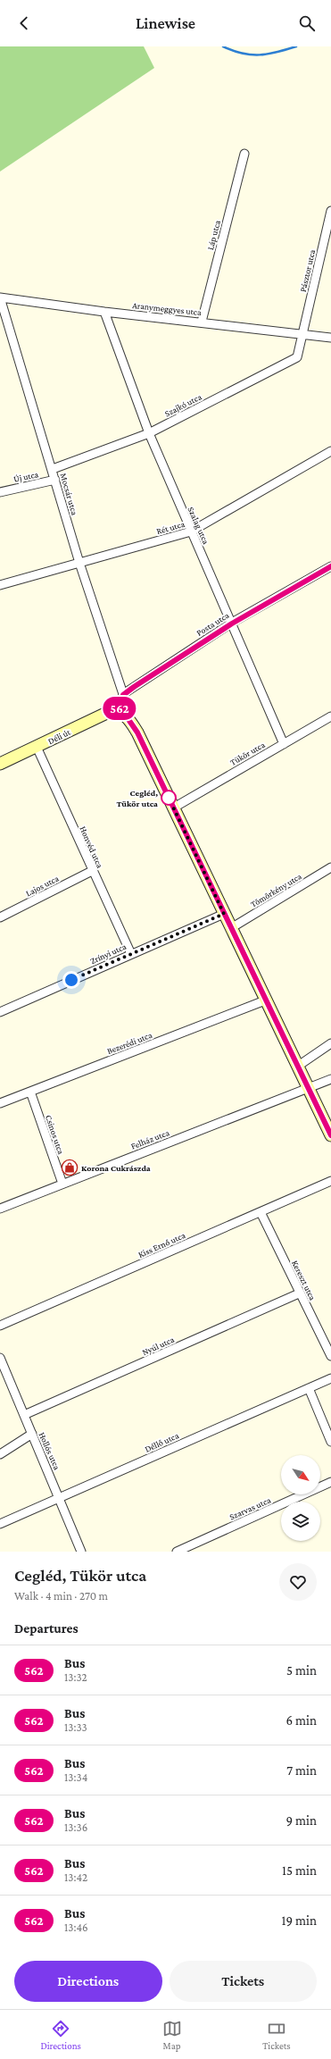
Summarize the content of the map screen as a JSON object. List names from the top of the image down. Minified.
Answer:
{"streets":{"main road":["Déli út"],"street":["Láp utca","Pásztor utca","Aranymeggyes utca","Szajkó utca","Új utca","Mocsár utca","Szalag utca","Rét utca","Posta utca","Tükör utca","Honvéd utca","Lajos utca","Tömörkény utca","Zrínyi utca","Bezerédi utca","Csinos utca","Felház utca","Kiss Ernő utca","Kereszt utca","Nyúl utca","Déllő utca","Hollós utca","Szarvas utca"]},"crossings":[["Láp utca","Aranymeggyes utca"],["Pásztor utca","Aranymeggyes utca"],["Pásztor utca","Szajkó utca"],["Aranymeggyes utca","Szajkó utca"],["Aranymeggyes utca","Mocsár utca"],["Aranymeggyes utca","Szalag utca"],["Szajkó utca","Mocsár utca"],["Szajkó utca","Szalag utca"],["Új utca","Mocsár utca"],["Mocsár utca","Rét utca"],["Mocsár utca","Posta utca"],["Szalag utca","Rét utca"],["Szalag utca","Posta utca"],["Szalag utca","Tükör utca"],["Déli út","Honvéd utca"],["Honvéd utca","Lajos utca"],["Honvéd utca","Zrínyi utca"],["Bezerédi utca","Csinos utca"],["Csinos utca","Felház utca"],["Kiss Ernő utca","Kereszt utca"],["Kereszt utca","Nyúl utca"],["Nyúl utca","Hollós utca"],["Déllő utca","Hollós utca"]],"places":{"other":["Cegléd, Tükör utca"],"shop":["Korona Cukrászda"]},"lines":["bus line 562"],"north":"bottom right","page":{"header":"Linewise","on_map":"562","heading":[["Cegléd, Tükör utca","Walk · 4 min · 270 m"],"Departures"],"list":[{"mark":"562","name":"Bus","note":"13:32","value":"5 min"},{"mark":"562","name":"Bus","note":"13:33","value":"6 min"},{"mark":"562","name":"Bus","note":"13:34","value":"7 min"},{"mark":"562","name":"Bus","note":"13:36","value":"9 min"},{"mark":"562","name":"Bus","note":"13:42","value":"15 min"},{"mark":"562","name":"Bus","note":"13:46","value":"19 min"}],"buttons":["Directions","Tickets"],"tabs":["Directions","Map","Tickets"]}}
